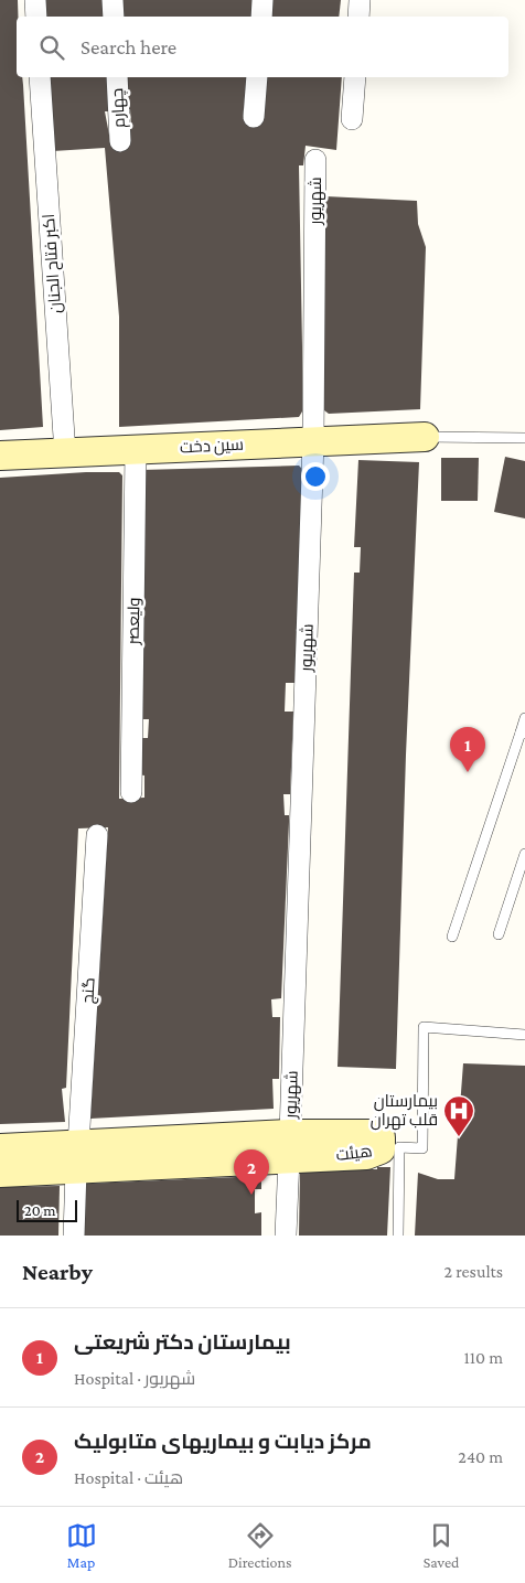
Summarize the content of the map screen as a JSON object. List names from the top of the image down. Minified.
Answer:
{"streets":{"street":["چهارم","شهریور","اکبر فتاح الجنان","سین دخت","ولیعصر","گنج"]},"crossings":[["شهریور","سین دخت"],["اکبر فتاح الجنان","سین دخت"],["سین دخت","ولیعصر"]],"places":{"hospital":["بیمارستان قلب تهران"]},"scale_bar":"20 m","page":{"search":"Search here","pins":["1","2"],"scale":"20 m","heading":["Nearby","2 results"],"list":[{"mark":"1","name":"بیمارستان دکتر شریعتی","note":"Hospital · شهریور","value":"110 m"},{"mark":"2","name":"مرکز دیابت و بیماریهای متابولیک","note":"Hospital · هیئت","value":"240 m"}],"nav":["Map","Directions","Saved"]}}
